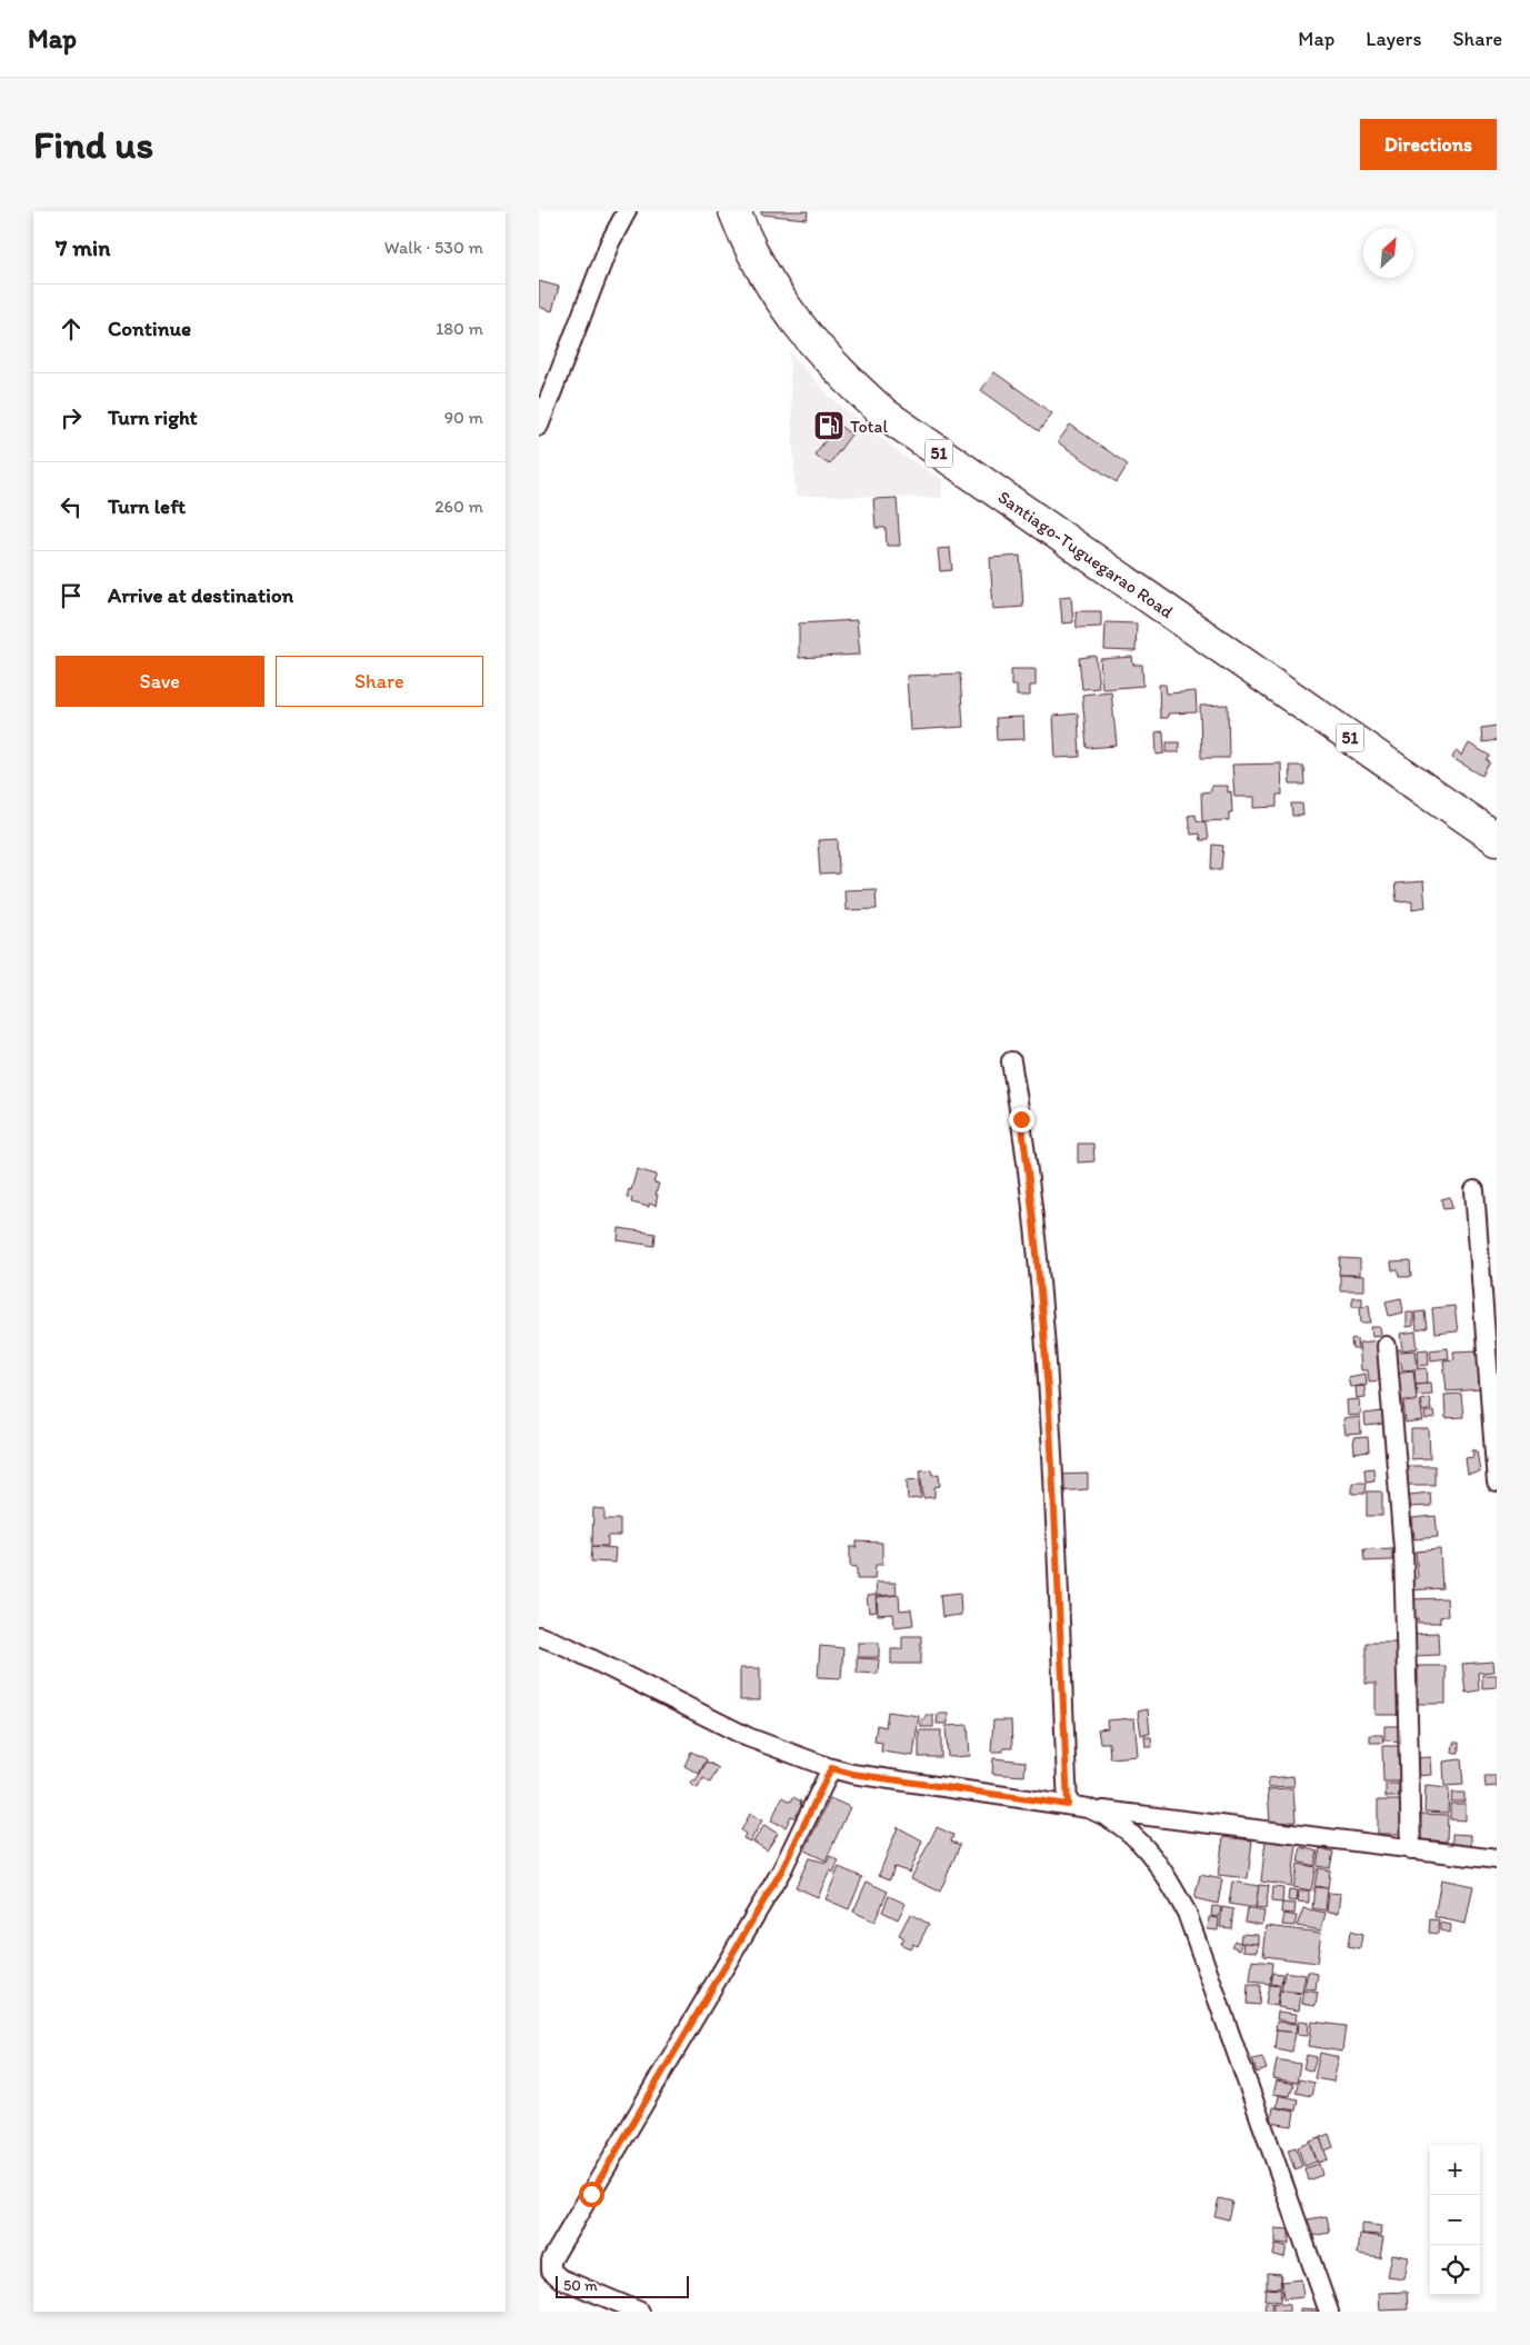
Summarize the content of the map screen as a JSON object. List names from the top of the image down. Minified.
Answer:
{"streets":{"highway":["51","Santiago-Tuguegarao Road"]},"places":{"fuel station":["Total"]},"scale_bar":"50 m","north":"top right","page":{"header":"Map","nav":["Map","Layers","Share"],"buttons":["Directions",["Save","Share"]],"title":"Find us","heading":["7 min","Walk · 530 m"],"list":[["Continue","180 m"],["Turn right","90 m"],["Turn left","260 m"],"Arrive at destination"],"map_buttons":["+","−"],"scale":"50 m"}}
